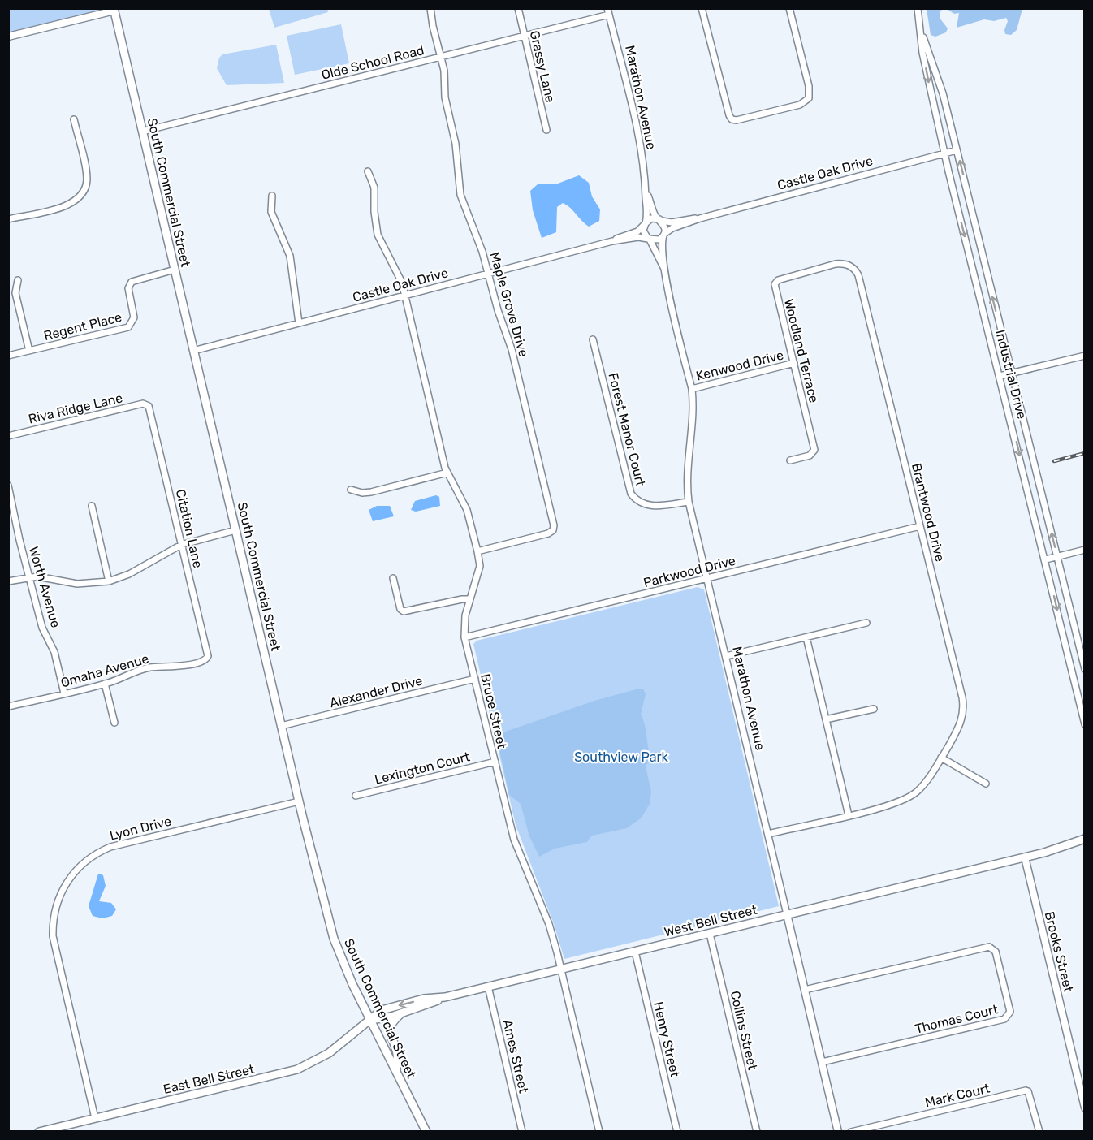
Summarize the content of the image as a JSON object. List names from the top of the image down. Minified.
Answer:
{"streets":{"main road":["South Commercial Street","West Bell Street","East Bell Street"],"street":["Olde School Road","Grassy Lane","Marathon Avenue","Castle Oak Drive","Maple Grove Drive","Regent Place","Woodland Terrace","Kenwood Drive","Industrial Drive","Riva Ridge Lane","Forest Manor Court","Brantwood Drive","Citation Lane","Parkwood Drive","Worth Avenue","Omaha Avenue","Alexander Drive","Bruce Street","Lexington Court","Lyon Drive","Brooks Street","Thomas Court","Collins Street","Henry Street","Ames Street","Mark Court"]},"crossings":[["Olde School Road","Grassy Lane"],["Olde School Road","Marathon Avenue"],["Olde School Road","South Commercial Street"],["Olde School Road","Maple Grove Drive"],["Marathon Avenue","Castle Oak Drive"],["Marathon Avenue","Kenwood Drive"],["Marathon Avenue","Forest Manor Court"],["Marathon Avenue","Brantwood Drive"],["Marathon Avenue","Parkwood Drive"],["Marathon Avenue","West Bell Street"],["Marathon Avenue","Thomas Court"],["Castle Oak Drive","South Commercial Street"],["Castle Oak Drive","Maple Grove Drive"],["Castle Oak Drive","Industrial Drive"],["Castle Oak Drive","Bruce Street"],["South Commercial Street","Regent Place"],["South Commercial Street","Alexander Drive"],["South Commercial Street","Lyon Drive"],["South Commercial Street","West Bell Street"],["South Commercial Street","East Bell Street"],["Maple Grove Drive","Bruce Street"],["Woodland Terrace","Kenwood Drive"],["Woodland Terrace","Brantwood Drive"],["Riva Ridge Lane","Citation Lane"],["Brantwood Drive","Parkwood Drive"],["Citation Lane","Omaha Avenue"],["Parkwood Drive","Bruce Street"],["Worth Avenue","Omaha Avenue"],["Alexander Drive","Bruce Street"],["Bruce Street","Lexington Court"],["Bruce Street","West Bell Street"],["Lyon Drive","East Bell Street"],["West Bell Street","Brooks Street"],["West Bell Street","Collins Street"],["West Bell Street","Henry Street"],["West Bell Street","Ames Street"],["West Bell Street","East Bell Street"]],"parks":["Southview Park"]}
